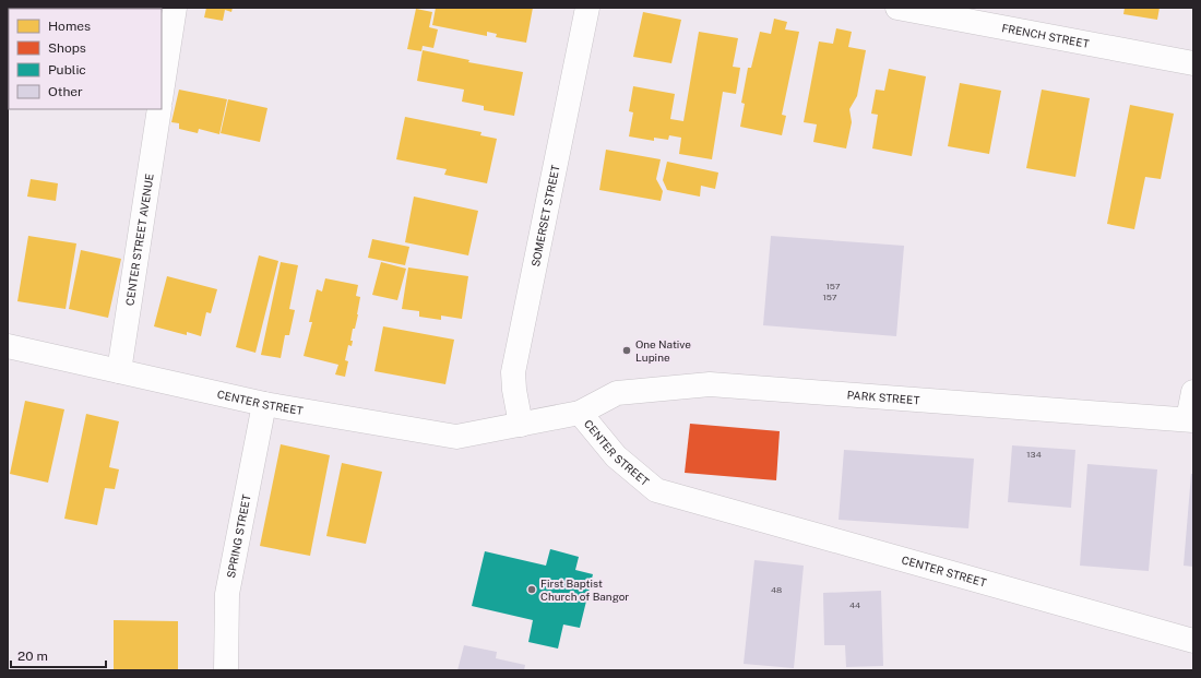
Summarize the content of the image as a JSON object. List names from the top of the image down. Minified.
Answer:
{"streets":{"street":["FRENCH STREET","SOMERSET STREET","CENTER STREET AVENUE","PARK STREET","CENTER STREET","SPRING STREET"]},"crossings":[["SOMERSET STREET","CENTER STREET"],["CENTER STREET AVENUE","CENTER STREET"],["PARK STREET","CENTER STREET"],["CENTER STREET","SPRING STREET"]],"places":["One Native Lupine","First Baptist Church of Bangor"],"house_numbers":["157","157","134","48","44"],"legend":["Homes","Shops","Public","Other"],"scale_bar":"20 m"}
